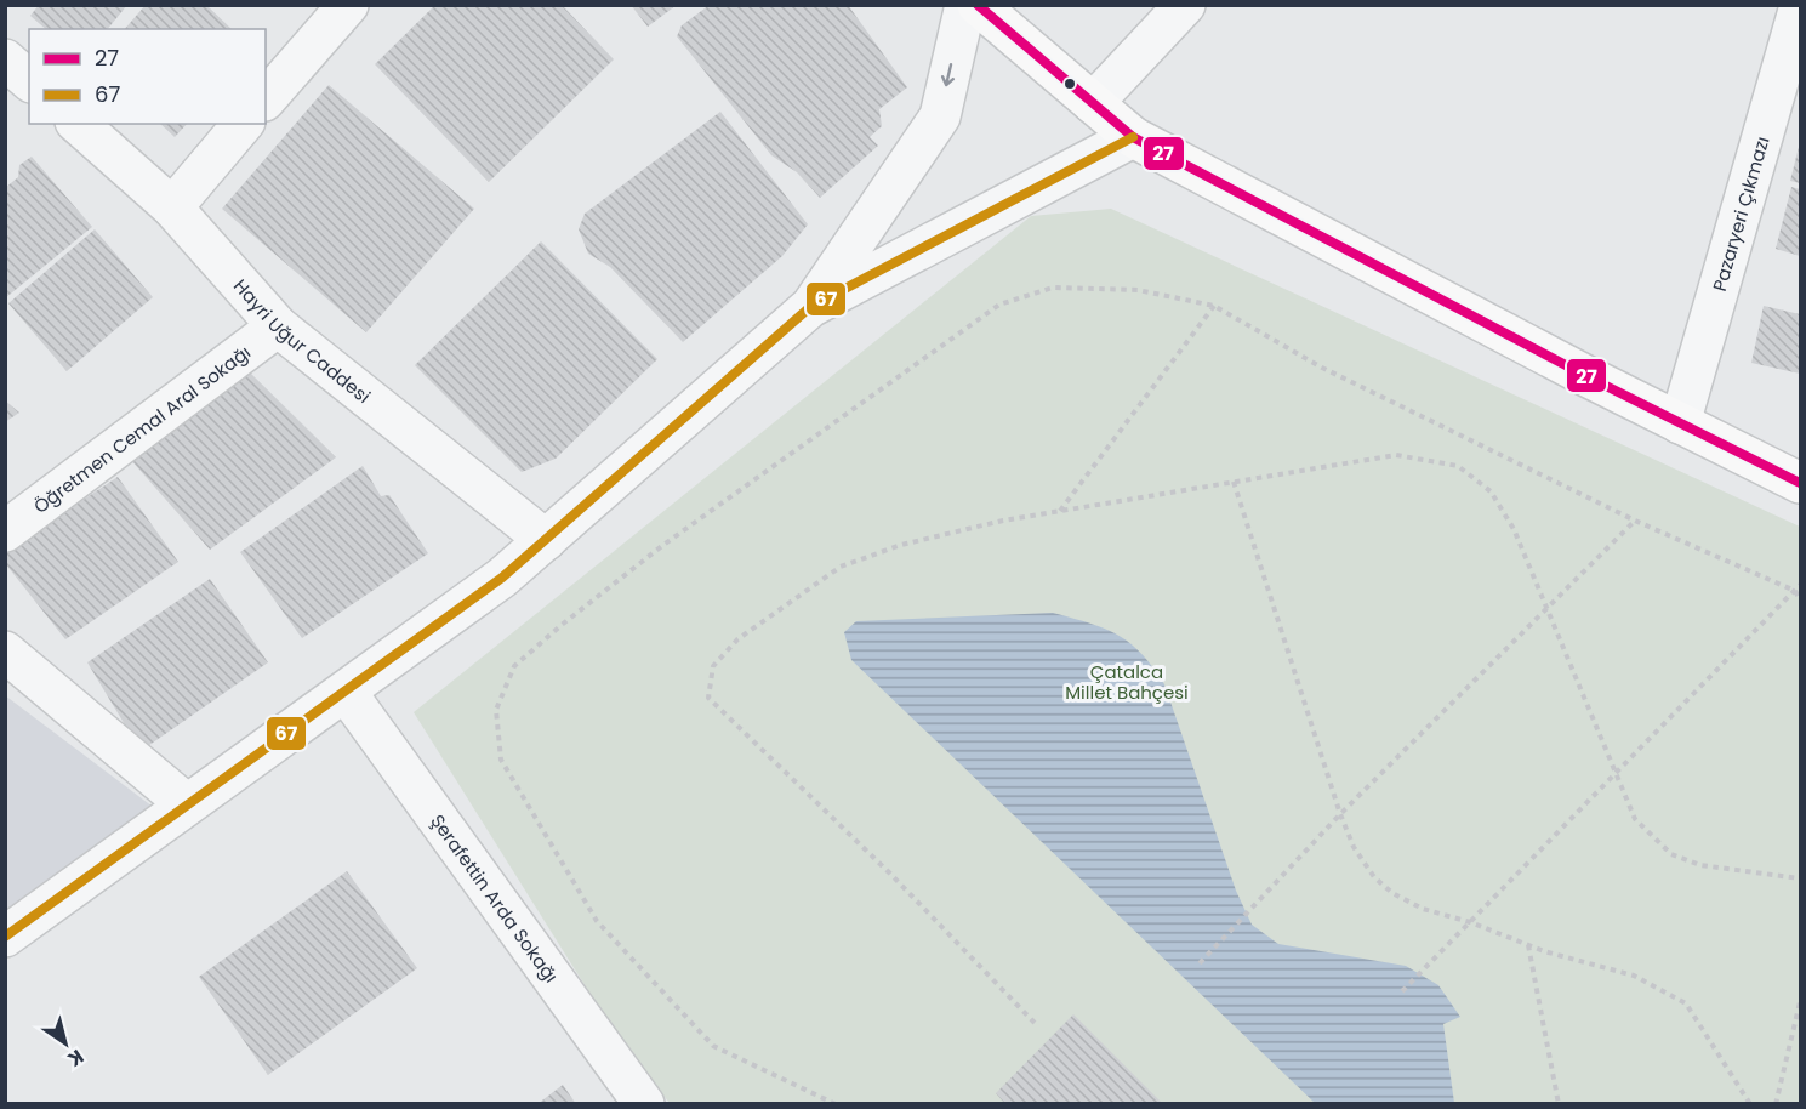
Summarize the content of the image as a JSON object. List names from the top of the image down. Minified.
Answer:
{"streets":{"street":["Pazaryeri Çıkmazı","Hayri Uğur Caddesi","Öğretmen Cemal Aral Sokağı","Şerafettin Arda Sokağı"]},"crossings":[["Hayri Uğur Caddesi","Öğretmen Cemal Aral Sokağı"]],"parks":["Çatalca Millet Bahçesi"],"lines":["transit line 27","transit line 67"],"legend":["27","67"],"north":"bottom right"}
